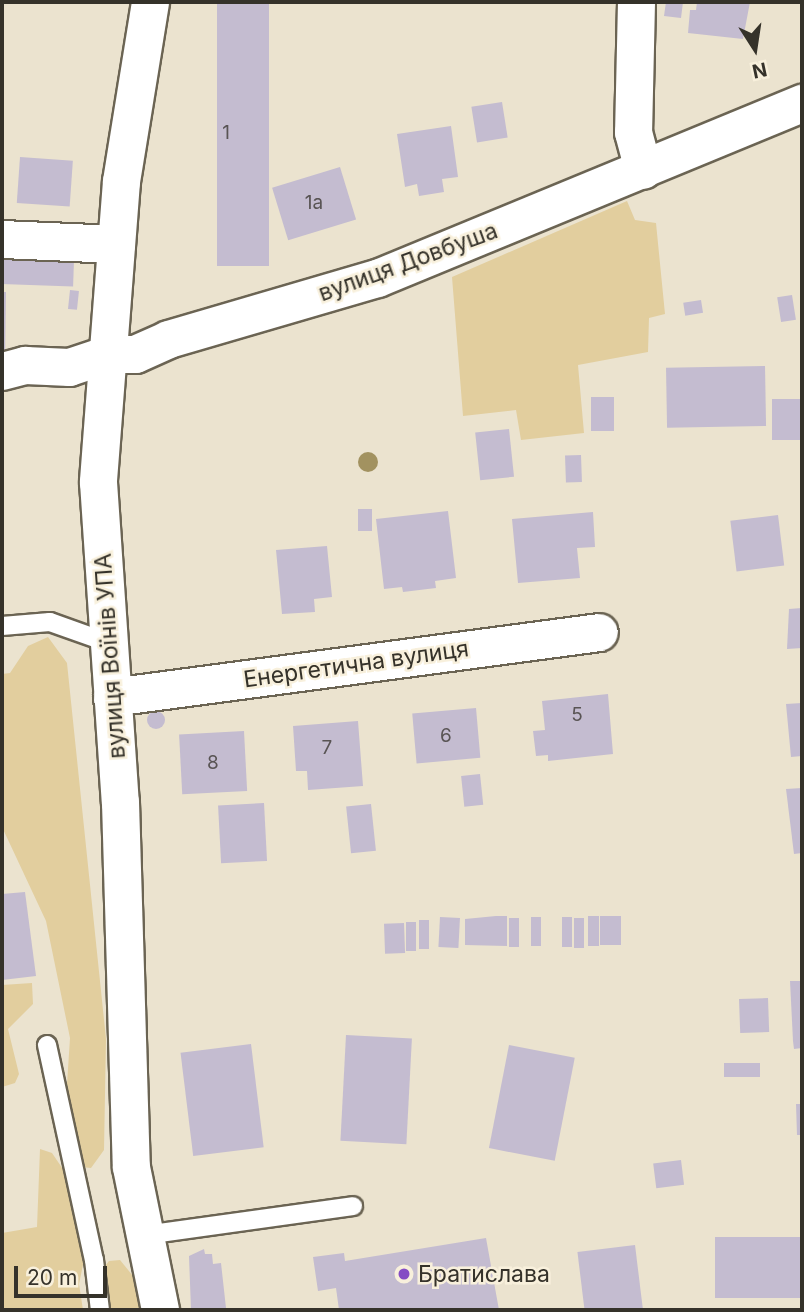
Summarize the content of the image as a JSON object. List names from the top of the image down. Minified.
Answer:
{"streets":{"street":["вулиця Довбуша","вулиця Воїнів УПА","Енергетична вулиця"]},"crossings":[["вулиця Довбуша","вулиця Воїнів УПА"],["вулиця Воїнів УПА","Енергетична вулиця"]],"places":["Братислава"],"house_numbers":["1","1а","5","6","7","8"],"scale_bar":"20 m","north":"bottom"}
